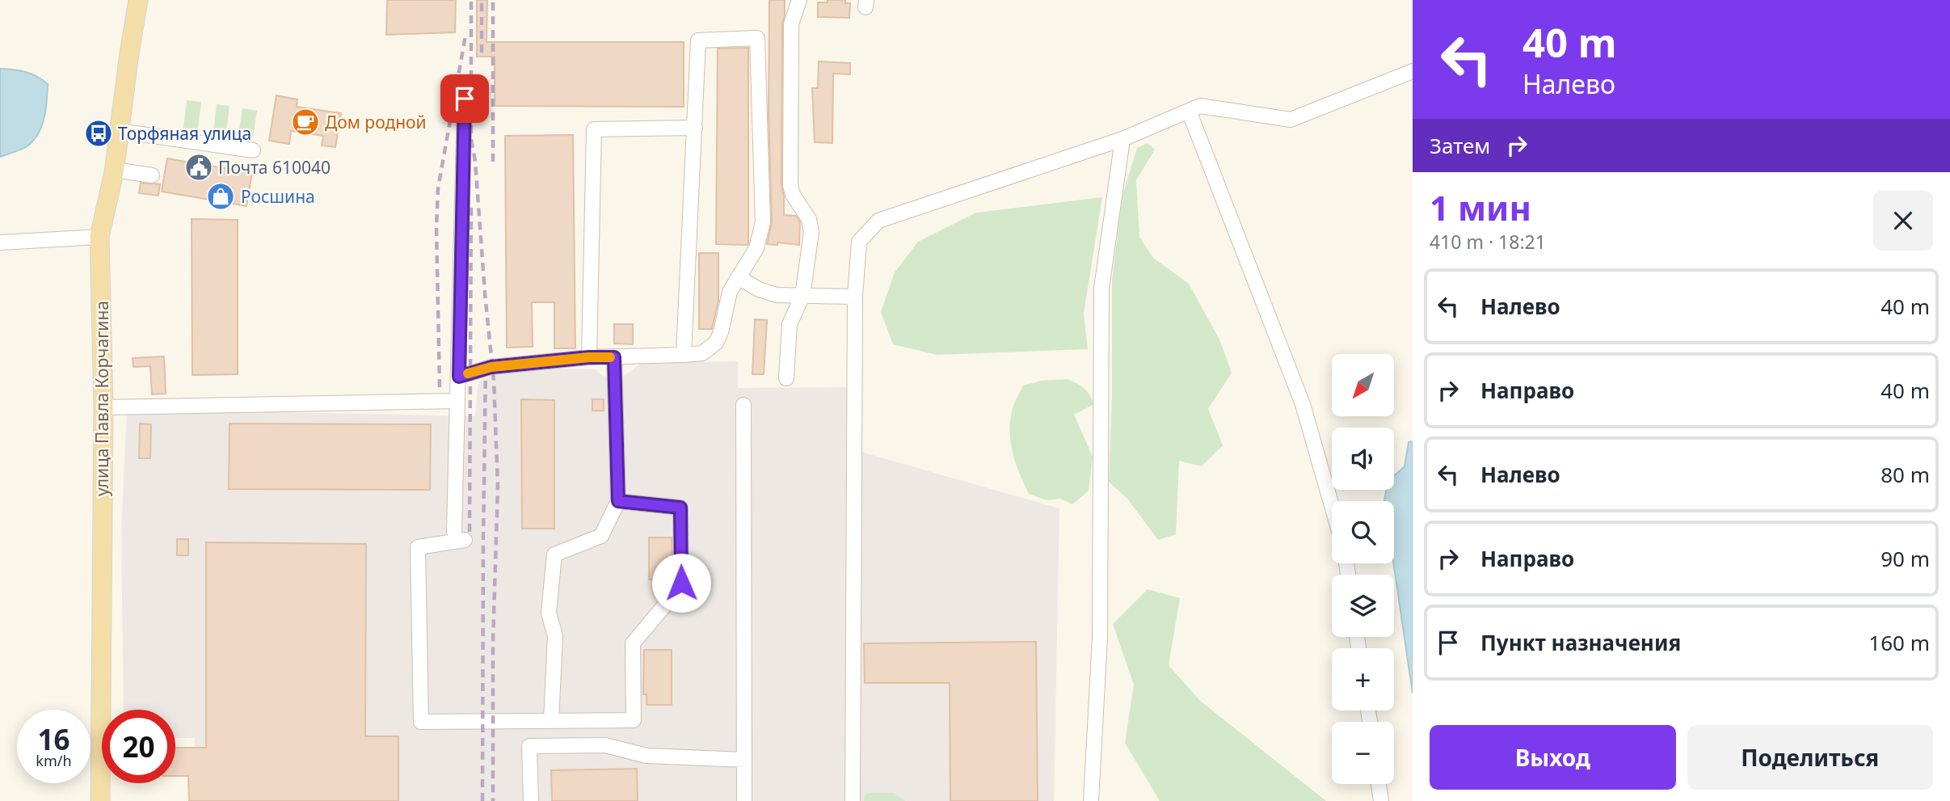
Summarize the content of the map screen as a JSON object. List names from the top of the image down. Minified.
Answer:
{"streets":{"main road":["улица Павла Корчагина"]},"places":{"cafe":["Дом родной"],"bus stop":["Торфяная улица"],"public building":["Почта 610040"],"shop":["Росшина"]},"north":"bottom left","page":{"turn":["40 m","Налево"],"then":"Затем","heading":["1 мин","410 m · 18:21"],"list":[{"name":"Налево","value":"40 m"},{"name":"Направо","value":"40 m"},{"name":"Налево","value":"80 m"},{"name":"Направо","value":"90 m"},{"name":"Пункт назначения","value":"160 m"}],"map_buttons":["+","−"],"speed":"16 km/h","limit":"20","buttons":["Выход","Поделиться"]}}
